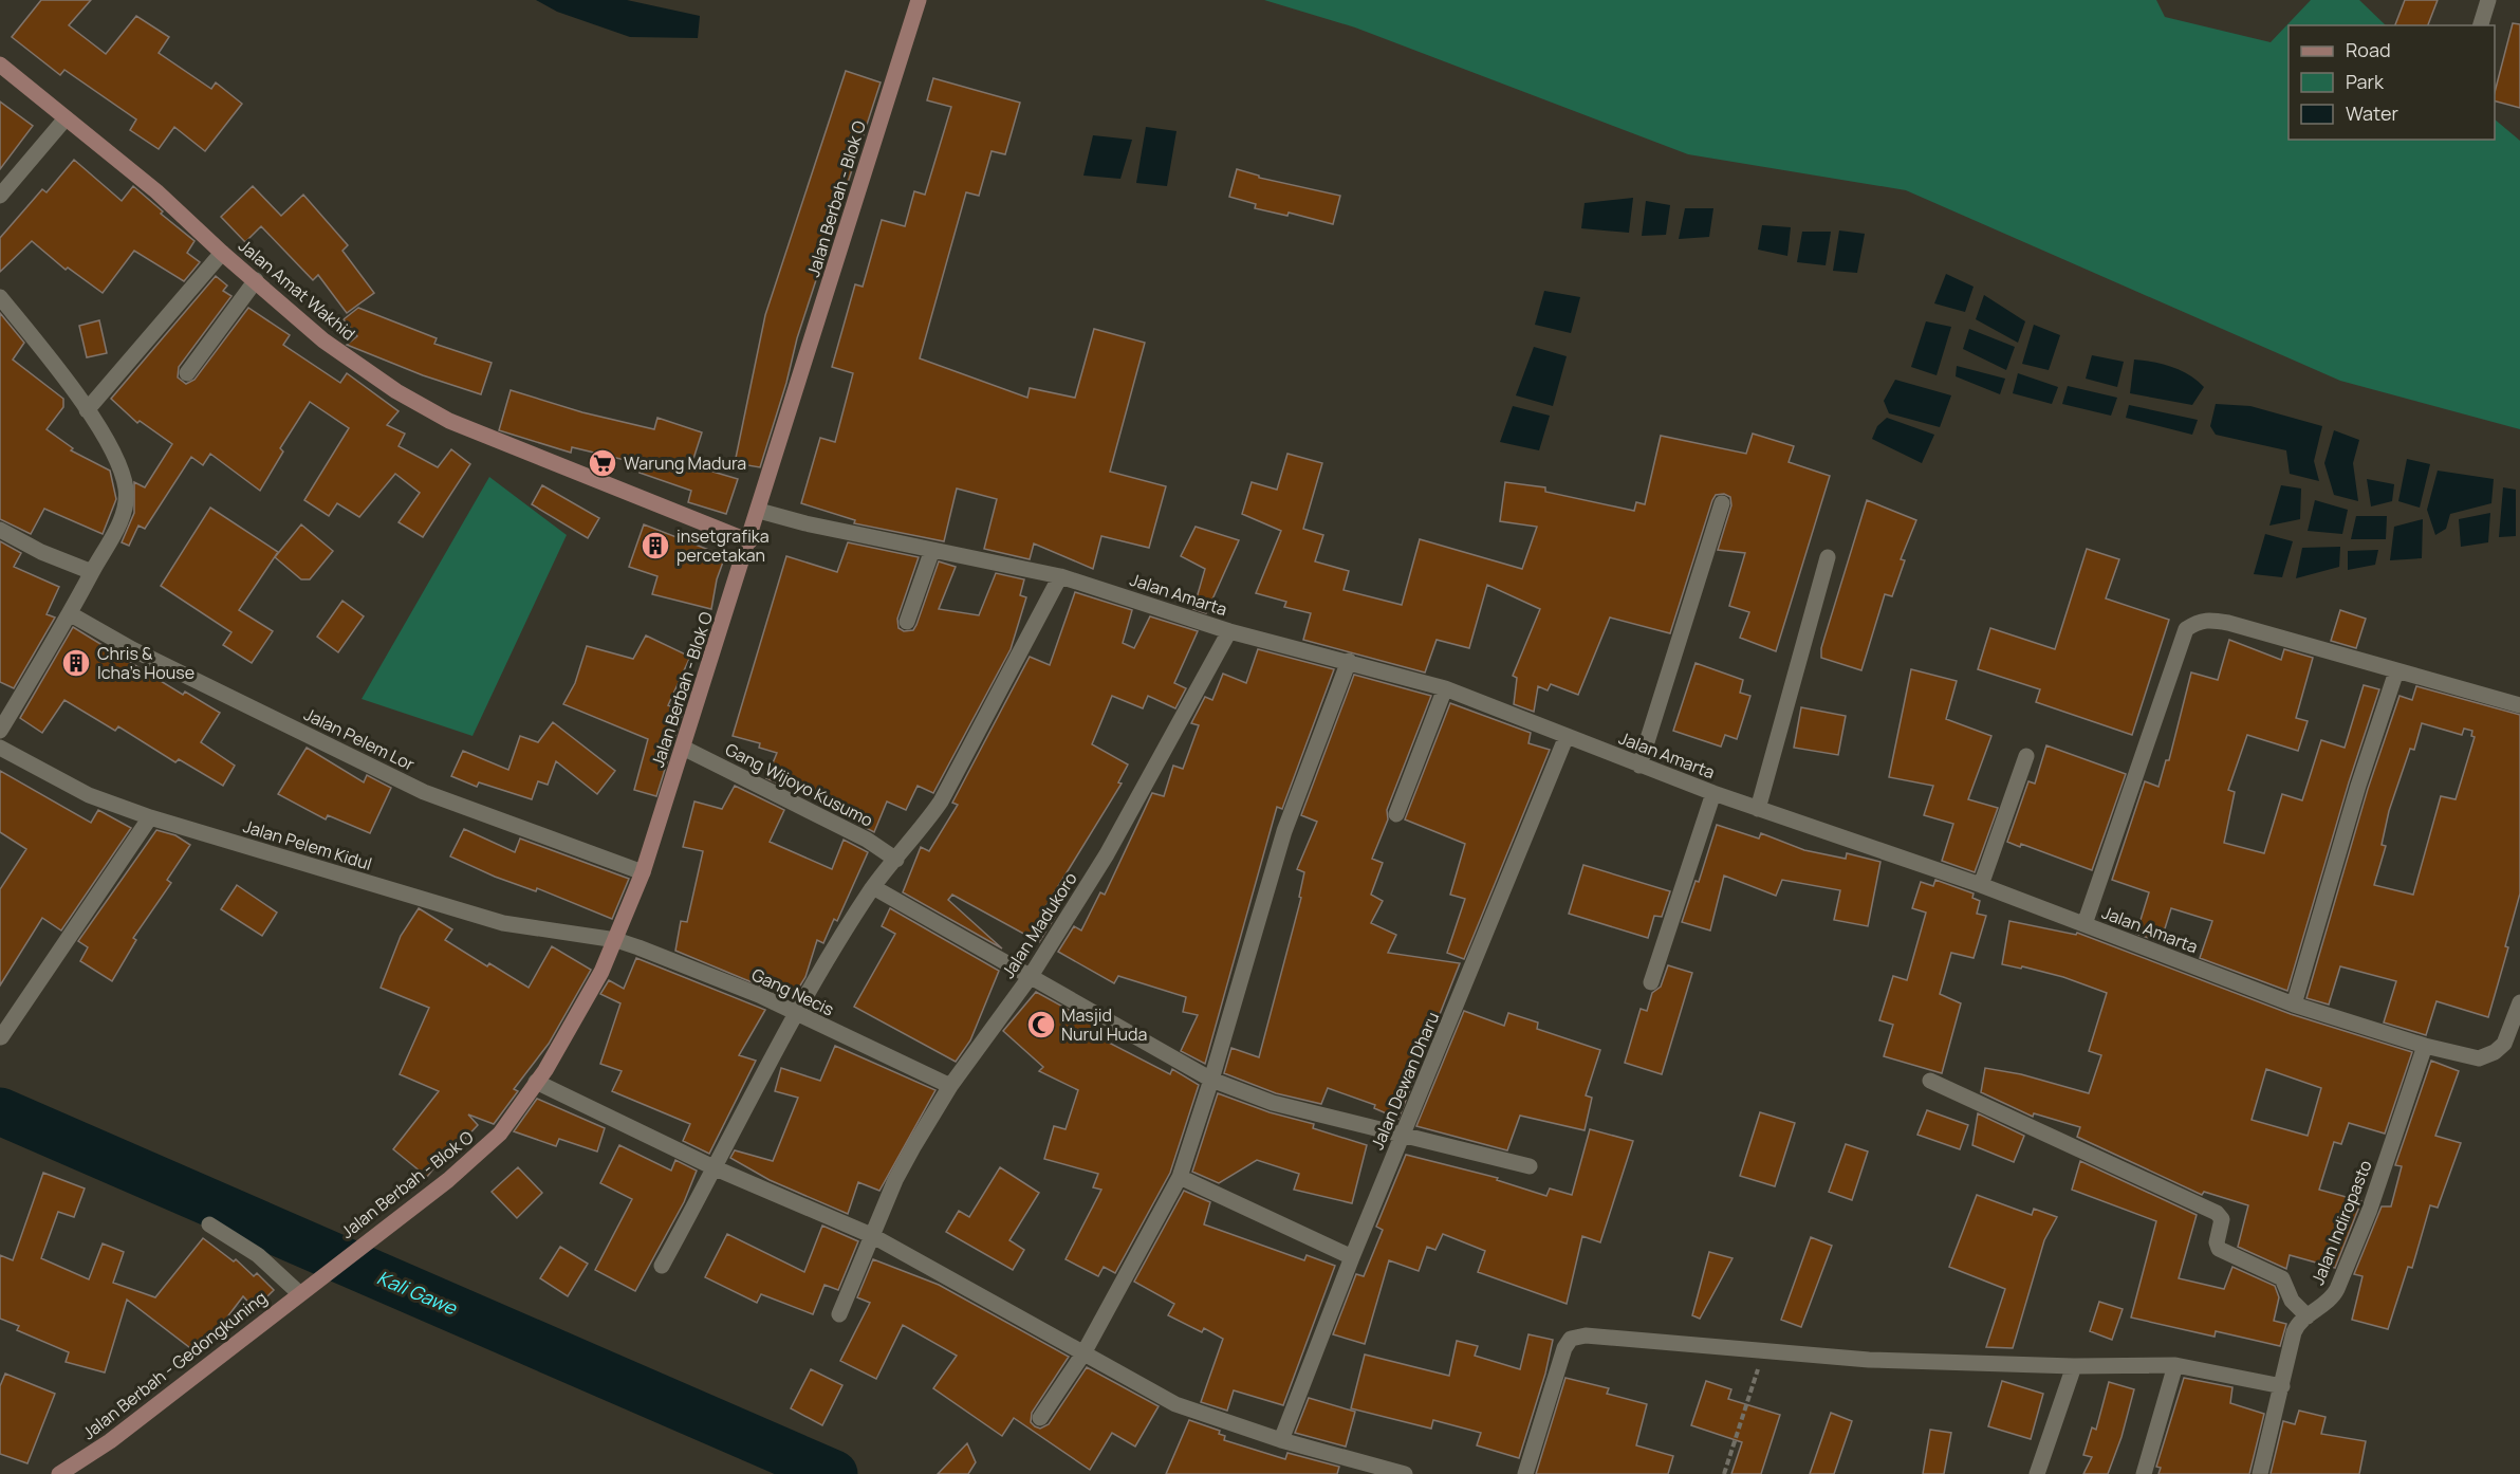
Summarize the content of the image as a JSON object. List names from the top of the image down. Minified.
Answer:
{"streets":{"main road":["Jalan Berbah - Blok O","Jalan Amat Wakhid","Jalan Berbah - Gedongkuning"],"street":["Jalan Amarta","Jalan Pelem Lor","Gang Wijoyo Kusumo","Jalan Pelem Kidul","Jalan Madukoro","Gang Necis","Jalan Dewan Dharu","Jalan Indiropasto"]},"crossings":[["Jalan Berbah - Blok O","Jalan Amat Wakhid"],["Jalan Berbah - Blok O","Jalan Amarta"],["Jalan Berbah - Blok O","Jalan Pelem Lor"],["Jalan Berbah - Blok O","Gang Wijoyo Kusumo"],["Jalan Berbah - Blok O","Jalan Pelem Kidul"],["Jalan Berbah - Blok O","Gang Necis"],["Jalan Berbah - Blok O","Jalan Berbah - Gedongkuning"],["Jalan Amarta","Jalan Madukoro"],["Jalan Amarta","Jalan Dewan Dharu"],["Jalan Amarta","Jalan Indiropasto"],["Jalan Pelem Kidul","Gang Necis"],["Jalan Madukoro","Gang Necis"]],"water":["Kali Gawe"],"places":{"supermarket":["Warung Madura"],"building":["insetgrafika percetakan","Chris & Icha's House"],"mosque":["Masjid Nurul Huda"]},"legend":["Road","Park","Water"]}
